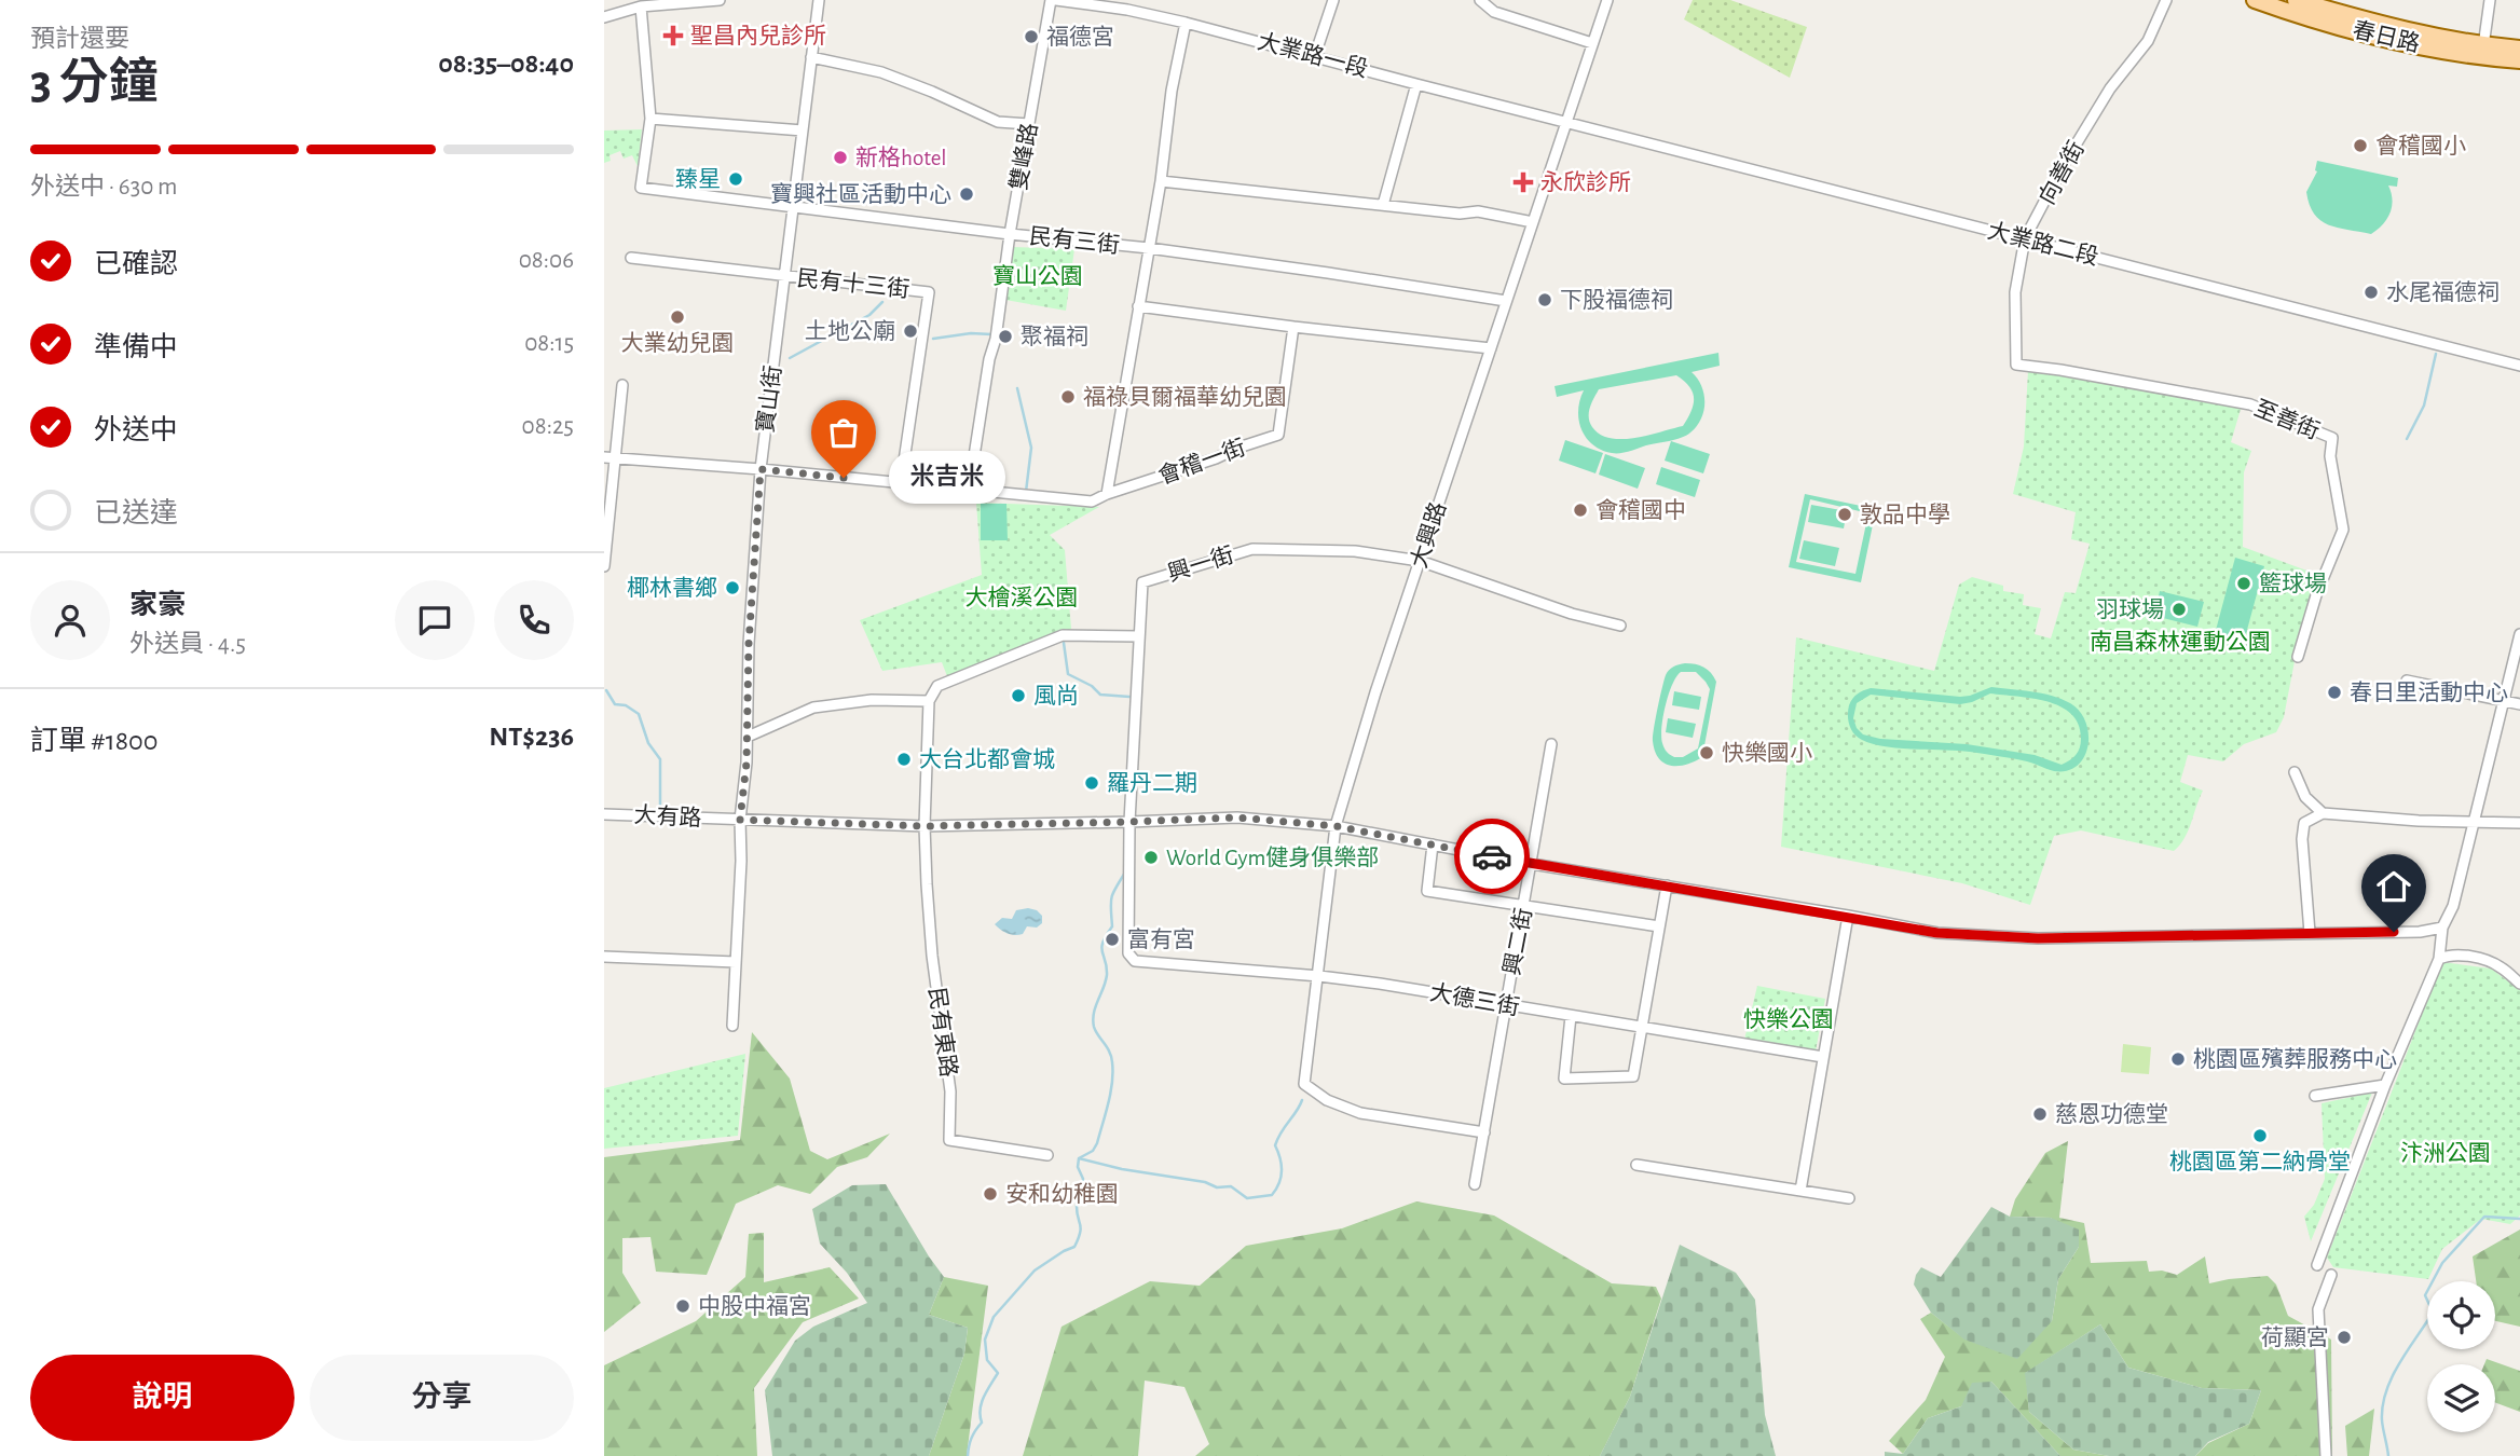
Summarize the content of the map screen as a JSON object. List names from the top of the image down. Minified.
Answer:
{"streets":{"main road":["春日路"],"street":["大業路一段","雙峰路","向善街","民有三街","大業路二段","民有十三街","寶山街","至善街","會稽一街","大興路","興一街","大有路","興二街","大德三街","民有東路"]},"crossings":[["大業路一段","雙峰路"],["大業路一段","大業路二段"],["大業路一段","大興路"],["雙峰路","民有三街"],["雙峰路","會稽一街"],["向善街","大業路二段"],["向善街","至善街"],["民有三街","寶山街"],["民有三街","大興路"],["大業路二段","大興路"],["民有十三街","寶山街"],["民有十三街","會稽一街"],["寶山街","會稽一街"],["寶山街","大有路"],["大興路","興一街"],["大興路","大有路"],["大興路","興二街"],["大興路","大德三街"],["興一街","大有路"],["興一街","大德三街"],["大有路","興二街"],["大有路","民有東路"],["興二街","大德三街"]],"parks":["寶山公園","大檜溪公園","南昌森林運動公園","快樂公園","汴洲公園"],"places":{"health":["聖昌內兒診所","永欣診所"],"other":["福德宮","會稽國小","新格hotel","臻星","寶興社區活動中心","水尾福德祠","下股福德祠","大業幼兒園","土地公廟","聚福祠","福祿貝爾福華幼兒園","米吉米","會稽國中","敦品中學","籃球場","椰林書鄉","羽球場","春日里活動中心","風尚","快樂國小","大台北都會城","羅丹二期","World Gym健身俱樂部","富有宮","桃園區殯葬服務中心","慈恩功德堂","桃園區第二納骨堂","安和幼稚園","中股中福宮","荷顯宮"]},"page":{"heading":["3 分鐘","預計還要","08:35–08:40"],"panel":["家豪","外送員 · 4.5","訂單 #1800","NT$236"],"bar":"外送中 · 630 m","list":[["已確認","08:06"],["準備中","08:15"],["外送中","08:25"],"已送達"],"bubble":"米吉米","buttons":["說明","分享"]}}
